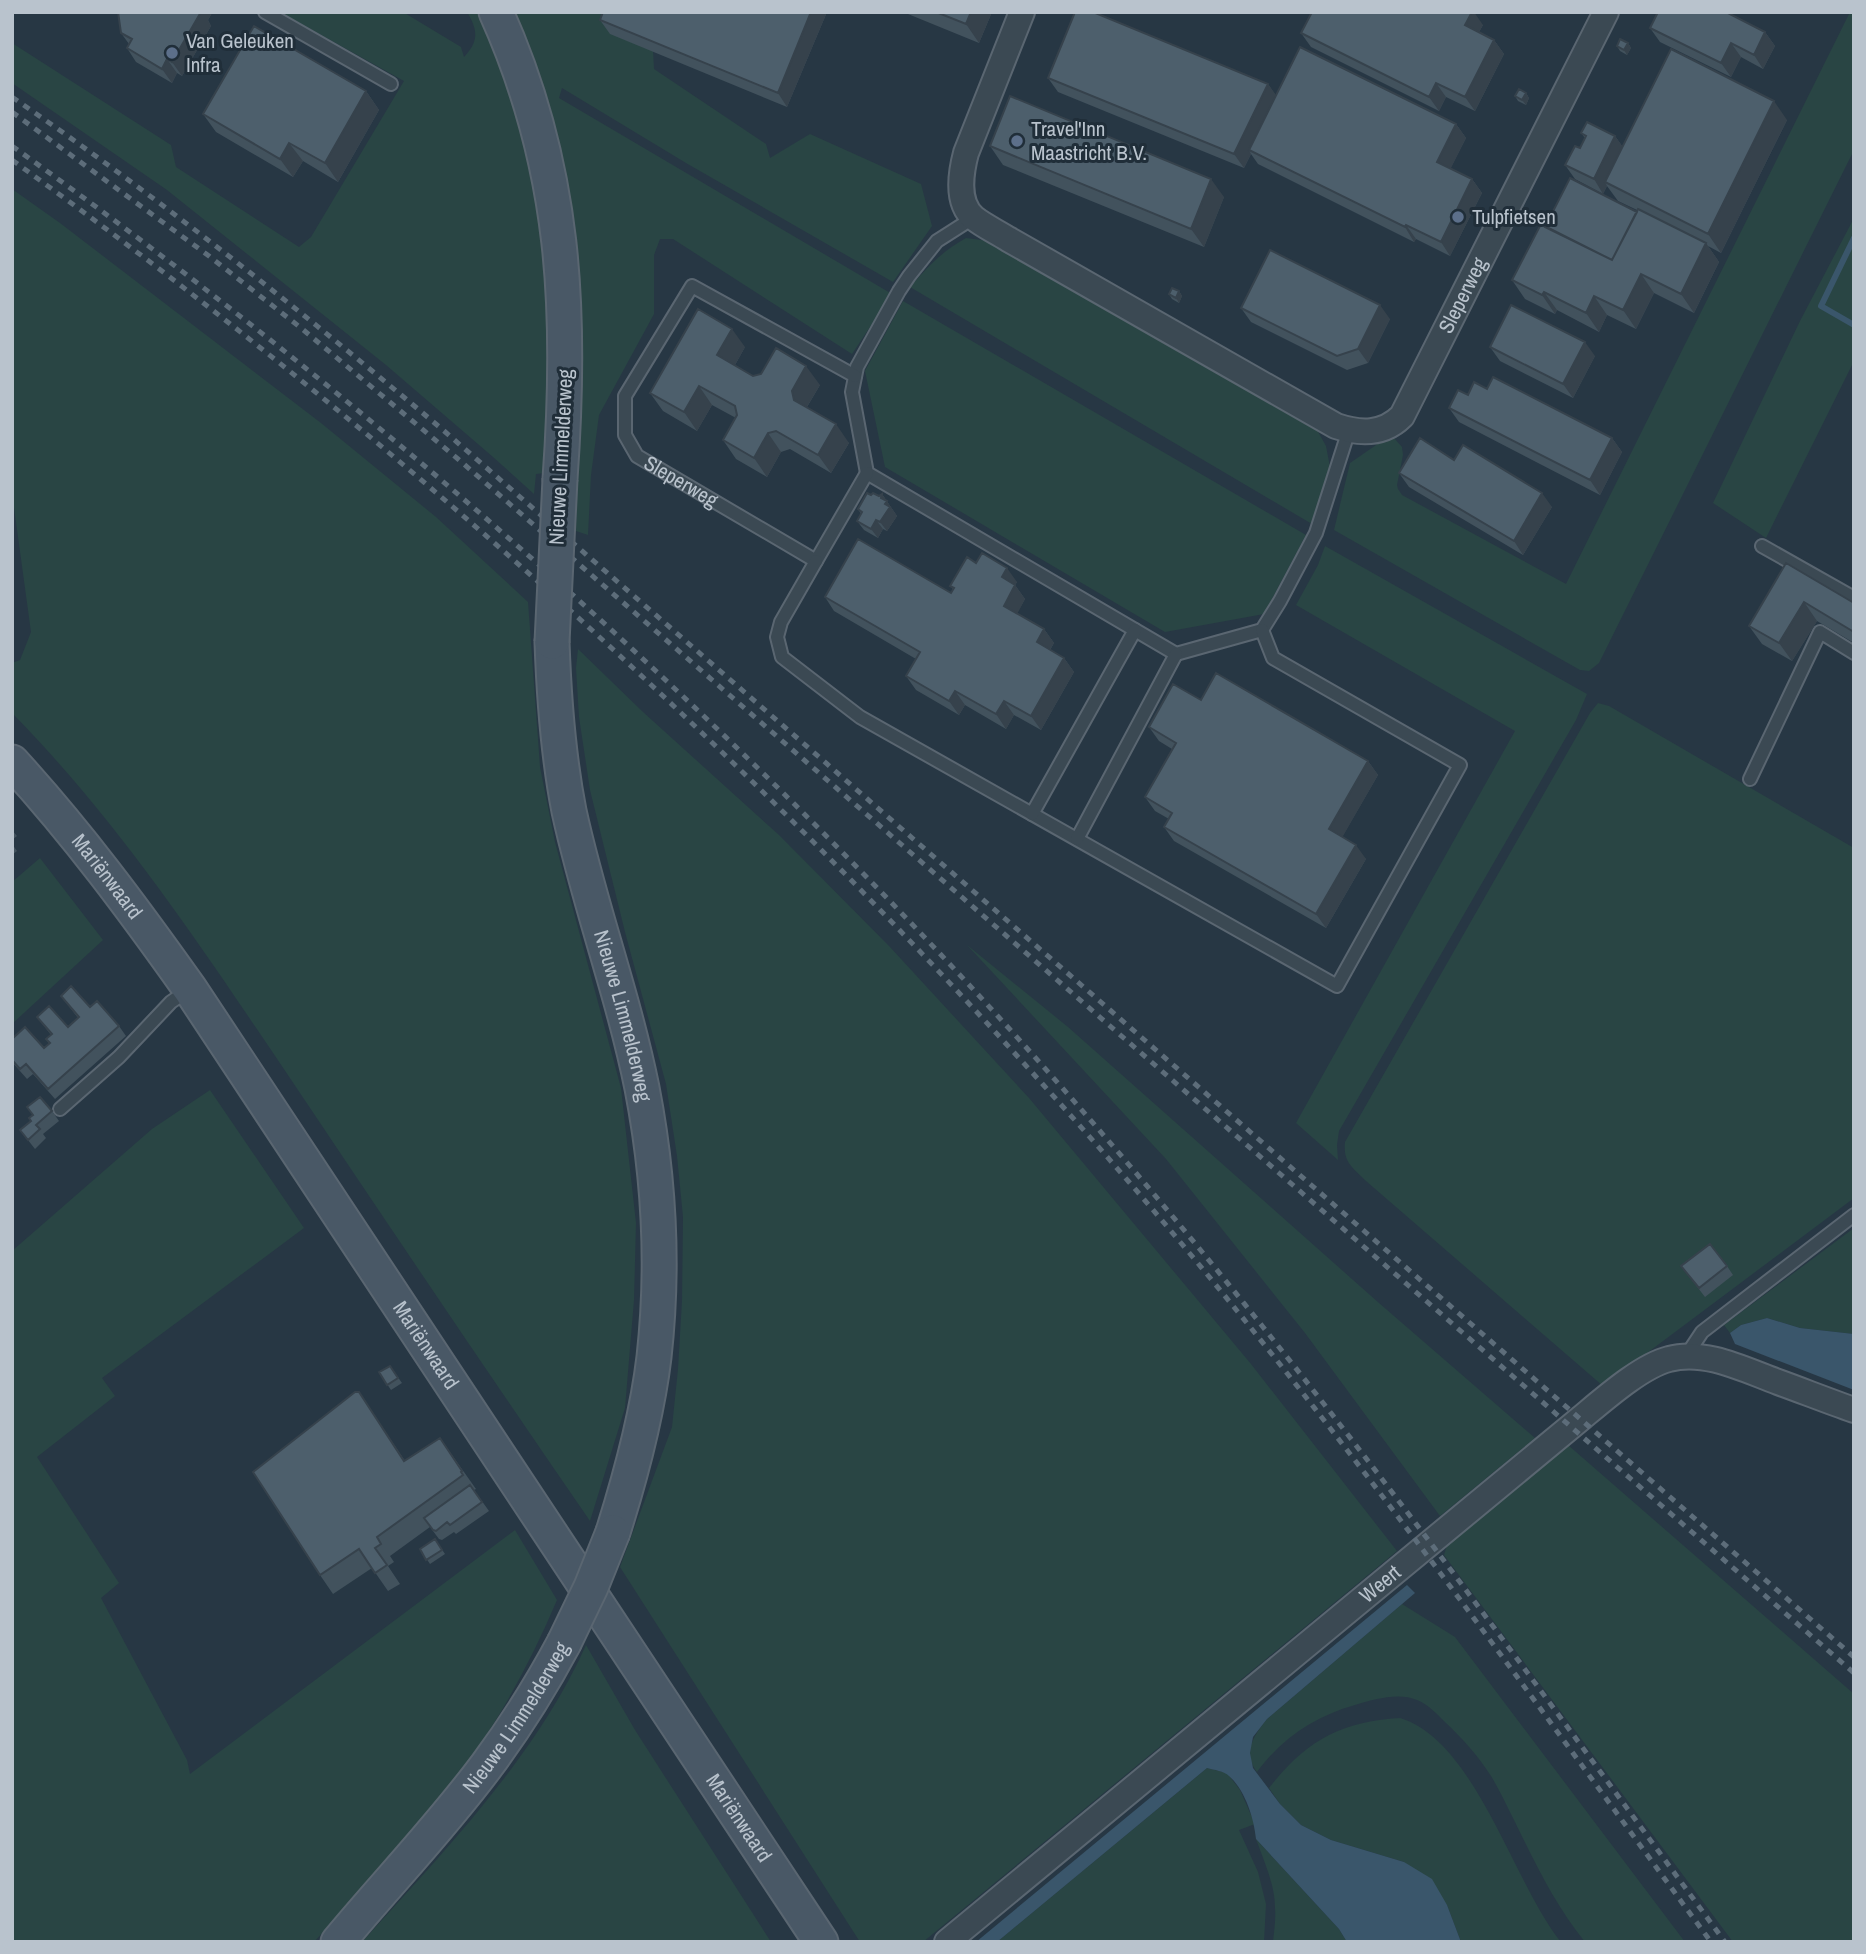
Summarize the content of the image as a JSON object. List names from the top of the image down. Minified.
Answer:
{"streets":{"street":["Sleperweg","Nieuwe Limmelderweg","Mariënwaard","Weert"]},"places":["Van Geleuken Infra","Travel'Inn Maastricht B.V.","Tulpfietsen"]}
